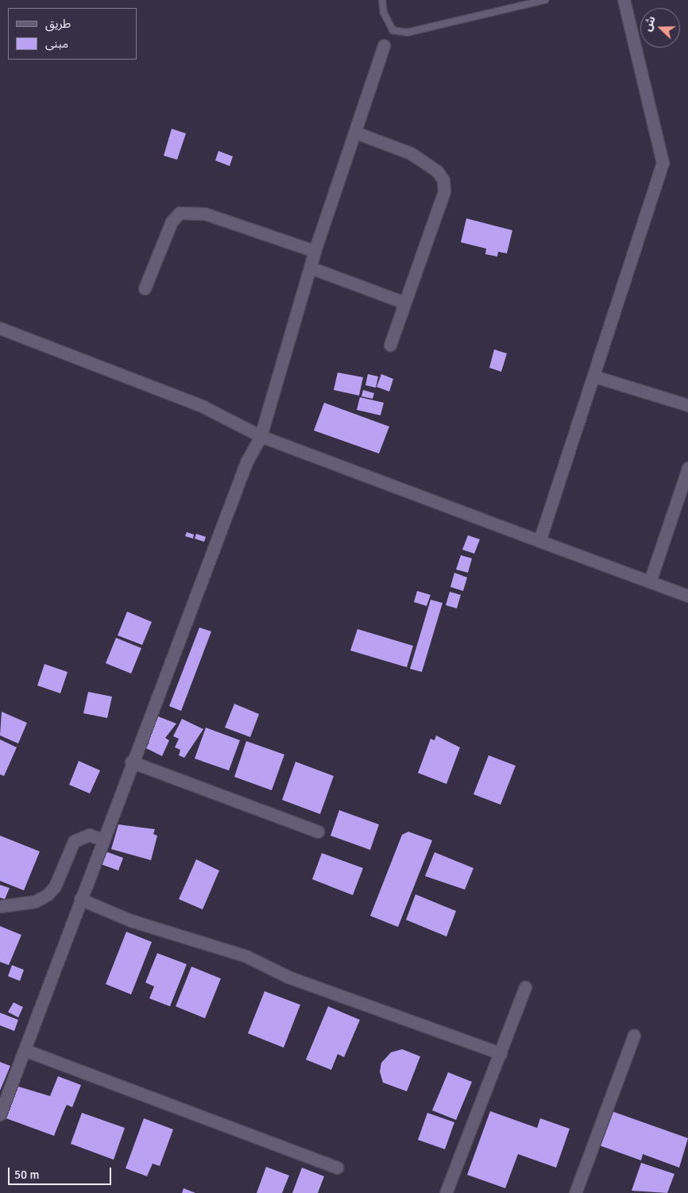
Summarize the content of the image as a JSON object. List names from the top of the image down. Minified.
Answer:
{"legend":["طريق","مبنى"],"scale_bar":"50 m","north":"left"}
